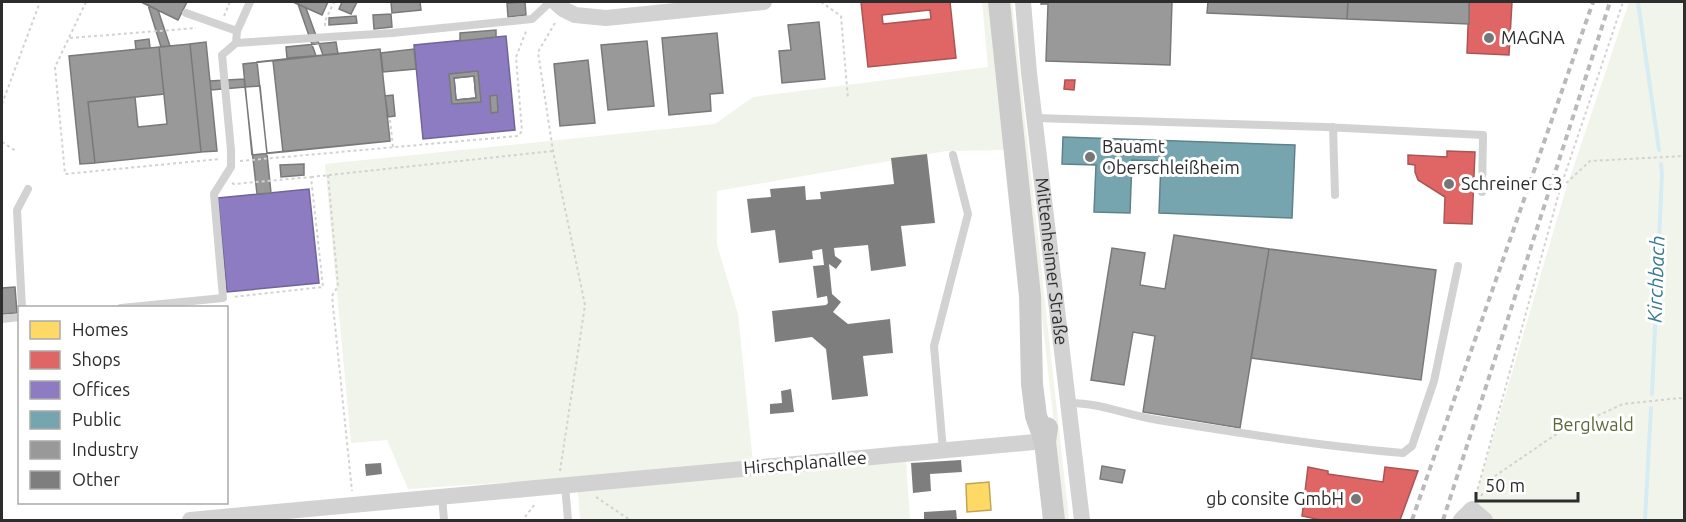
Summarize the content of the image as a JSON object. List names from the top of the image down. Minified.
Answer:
{"streets":{"main road":["Mittenheimer Straße"],"street":["Hirschplanallee"]},"crossings":[["Mittenheimer Straße","Hirschplanallee"]],"water":["Kirchbach"],"parks":["Berglwald"],"places":["MAGNA","Bauamt Oberschleißheim","Schreiner C3","gb consite GmbH"],"legend":["Homes","Shops","Offices","Public","Industry","Other"],"scale_bar":"50 m"}
